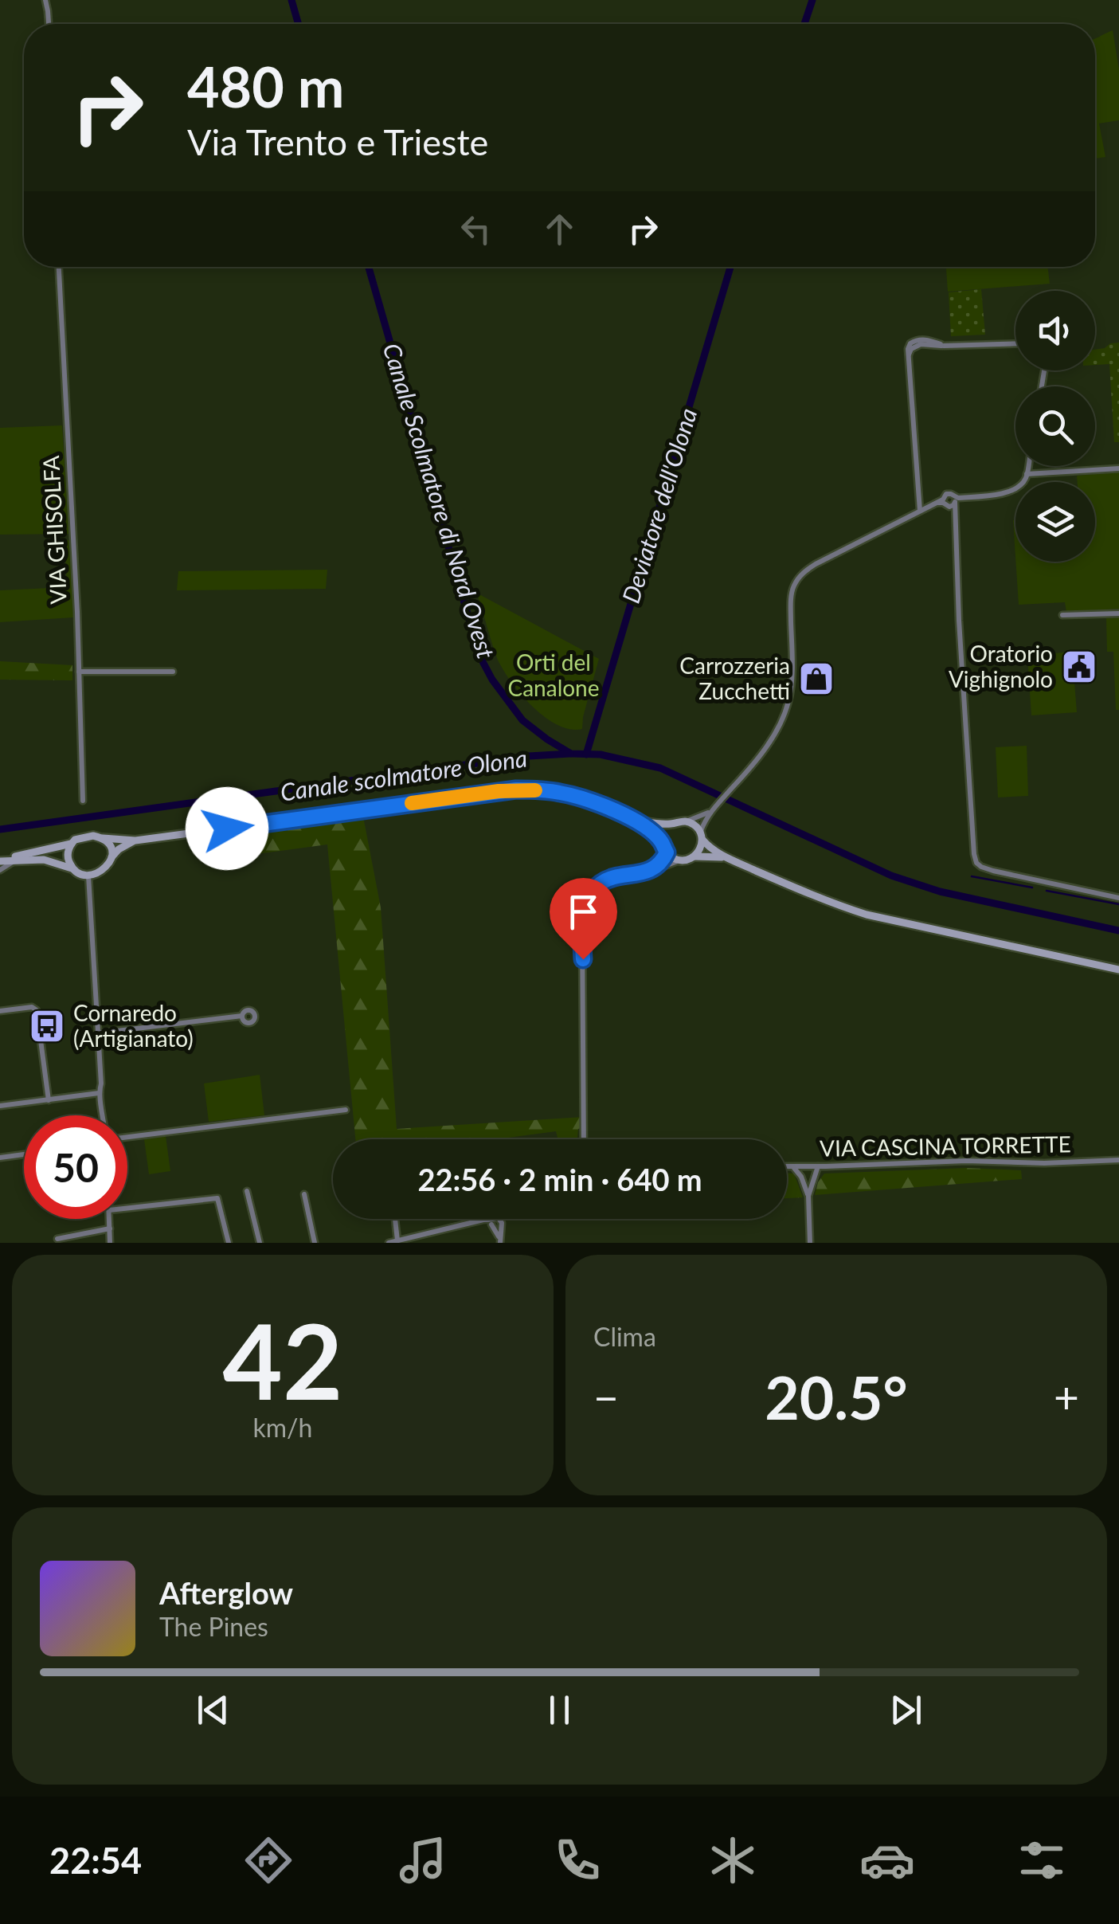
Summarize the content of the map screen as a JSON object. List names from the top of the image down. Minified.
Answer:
{"streets":{"street":["VIA GHISOLFA","VIA CASCINA TORRETTE"]},"water":["Canale Scolmatore di Nord Ovest","Deviatore dell'Olona","Canale scolmatore Olona"],"parks":["Orti del Canalone"],"places":{"public building":["Oratorio Vighignolo"],"shop":["Carrozzeria Zucchetti"],"bus stop":["Cornaredo (Artigianato)"]},"page":{"turn":["480 m","Via Trento e Trieste"],"limit":"50","trip":"22:56 · 2 min · 640 m","tile":[["42","km/h"],"Clima"],"heat":["−","20.5°","+"],"song":["Afterglow","The Pines"],"tabs":"22:54"}}
